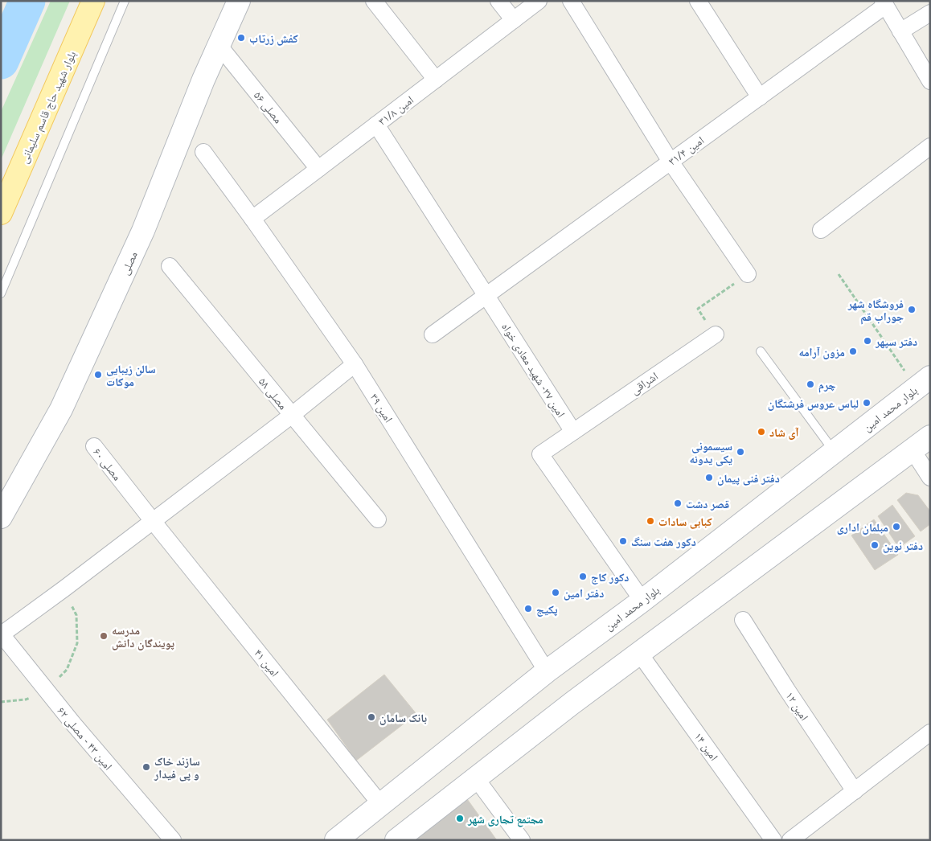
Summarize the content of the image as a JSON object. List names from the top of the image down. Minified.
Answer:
{"streets":{"main road":["بلوار شهید حاج قاسم سلیمانی","مصلی","بلوار محمد امین"],"street":["مصلی ۵۶","امین ۳۱/۸","امین ۳۱/۴","امین ۳۷- شهید معادی خواه","اشراقی","مصلی ۵۸","امین ۳۹","مصلی ۶۰","امین ۴۱","امین ۱۲","امین ۴۳ - مصلی ۶۲","امین ۱۴"]},"crossings":[["مصلی ۵۶","امین ۳۱/۸"],["مصلی ۵۶","مصلی"],["امین ۳۱/۸","امین ۳۷- شهید معادی خواه"],["امین ۳۱/۸","امین ۳۹"],["امین ۳۱/۴","امین ۳۷- شهید معادی خواه"],["امین ۳۷- شهید معادی خواه","اشراقی"],["امین ۳۹","بلوار محمد امین"],["بلوار محمد امین","امین ۴۱"],["مصلی ۶۰","امین ۴۱"]],"places":["کفش زرتاب","فروشگاه شهر جوراب قم","دفتر سپهر","مزون آرامه","سالن زیبایی موکات","چرم","لباس عروس فرشتگان","آی شاد","سیسمونی یکی یدونه","دفتر فنی پیمان","قصر دشت","کبابی سادات","مبلمان اداری","دکور هفت سنگ","دفتر نوین","دکور کاج","دفتر امین","پکیج","مدرسه پویندگان دانش","بانک سامان","سازند خاک و پی فیدار","مجتمع تجاری شهر"]}
